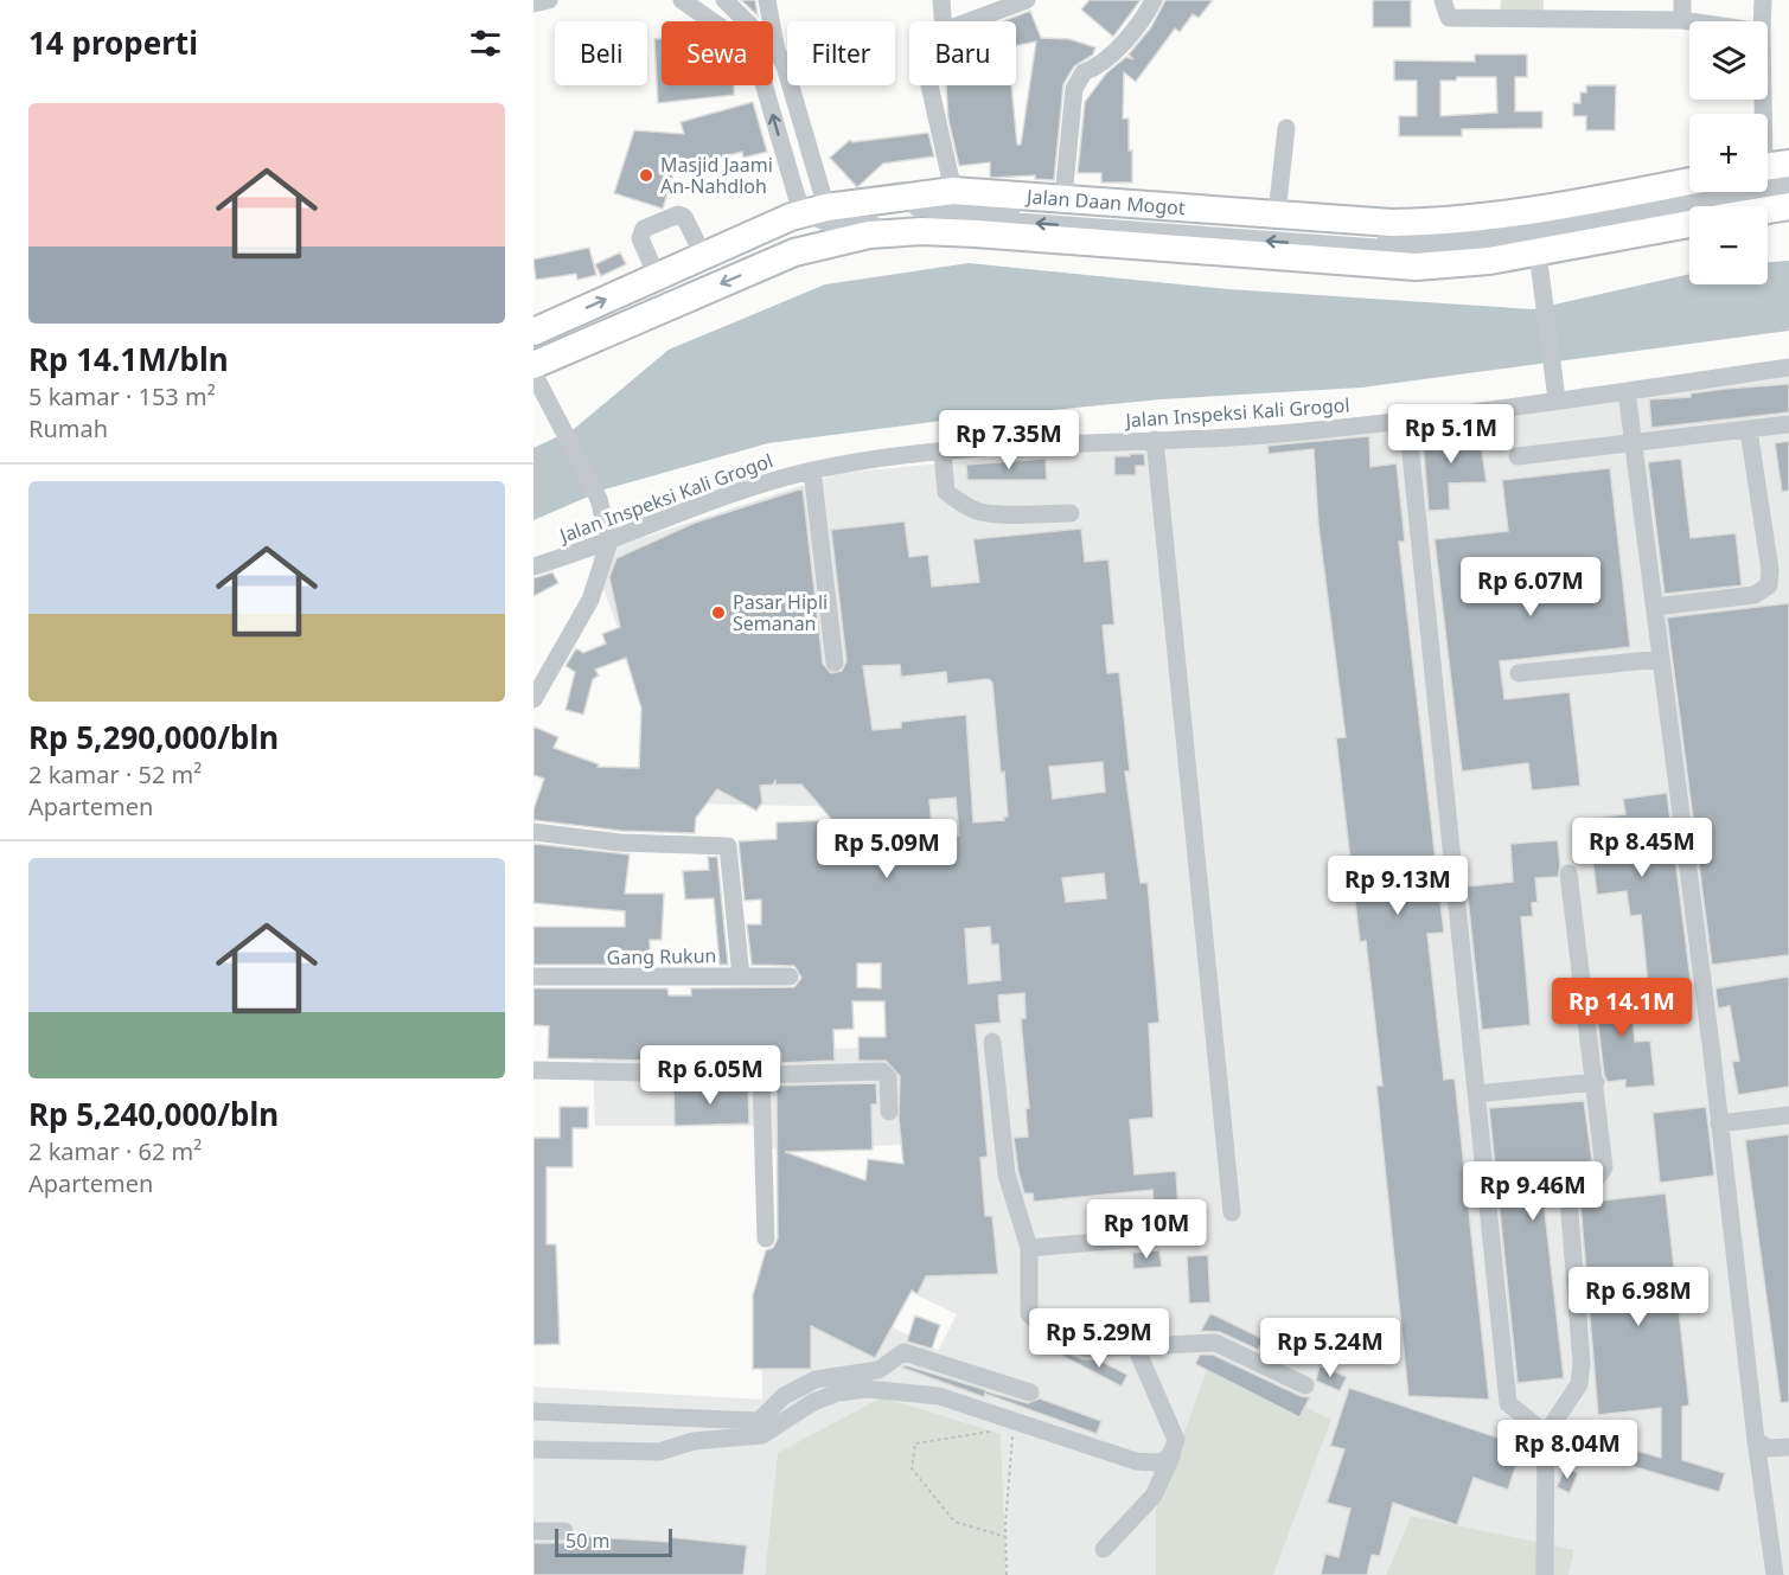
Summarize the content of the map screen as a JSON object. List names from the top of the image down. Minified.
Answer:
{"streets":{"highway":["Jalan Daan Mogot"],"street":["Jalan Inspeksi Kali Grogol","Gang Rukun"]},"places":["Masjid Jaami An-Nahdloh","Pasar Hipli Semanan"],"scale_bar":"50 m","page":{"heading":"14 properti","map_buttons":["+","−"],"chip":["Beli","Sewa","Filter","Baru"],"list":[{"name":"Rp 14.1M/bln","note":"5 kamar · 153 m² · Rumah"},{"name":"Rp 5,290,000/bln","note":"2 kamar · 52 m² · Apartemen"},{"name":"Rp 5,240,000/bln","note":"2 kamar · 62 m² · Apartemen"}],"price":["Rp 5.1M","Rp 7.35M","Rp 6.07M","Rp 8.45M","Rp 5.09M","Rp 9.13M","Rp 14.1M","Rp 6.05M","Rp 9.46M","Rp 10M","Rp 6.98M","Rp 5.29M","Rp 5.24M","Rp 8.04M"],"scale":"50 m"}}
